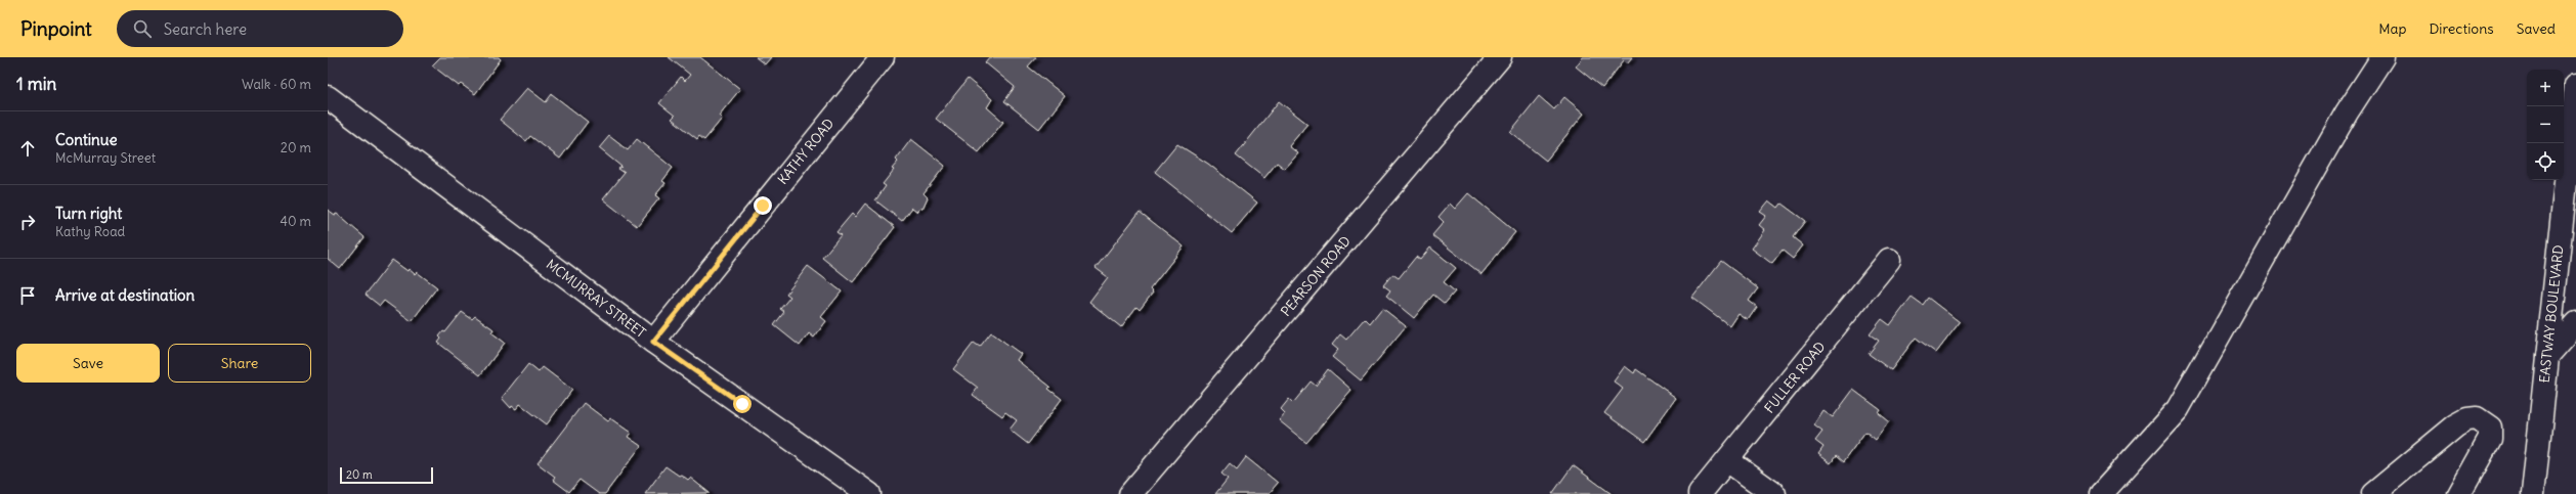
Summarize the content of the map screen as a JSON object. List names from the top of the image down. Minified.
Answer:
{"streets":{"street":["KATHY ROAD","PEARSON ROAD","MCMURRAY STREET","EASTWAY BOULEVARD","FULLER ROAD"]},"crossings":[["KATHY ROAD","MCMURRAY STREET"]],"scale_bar":"20 m","page":{"header":"Pinpoint","search":"Search here","nav":["Map","Directions","Saved"],"heading":["1 min","Walk · 60 m"],"map_buttons":["+","−"],"list":[["Continue","McMurray Street","20 m"],["Turn right","Kathy Road","40 m"],"Arrive at destination"],"buttons":["Save","Share"],"scale":"20 m"}}
